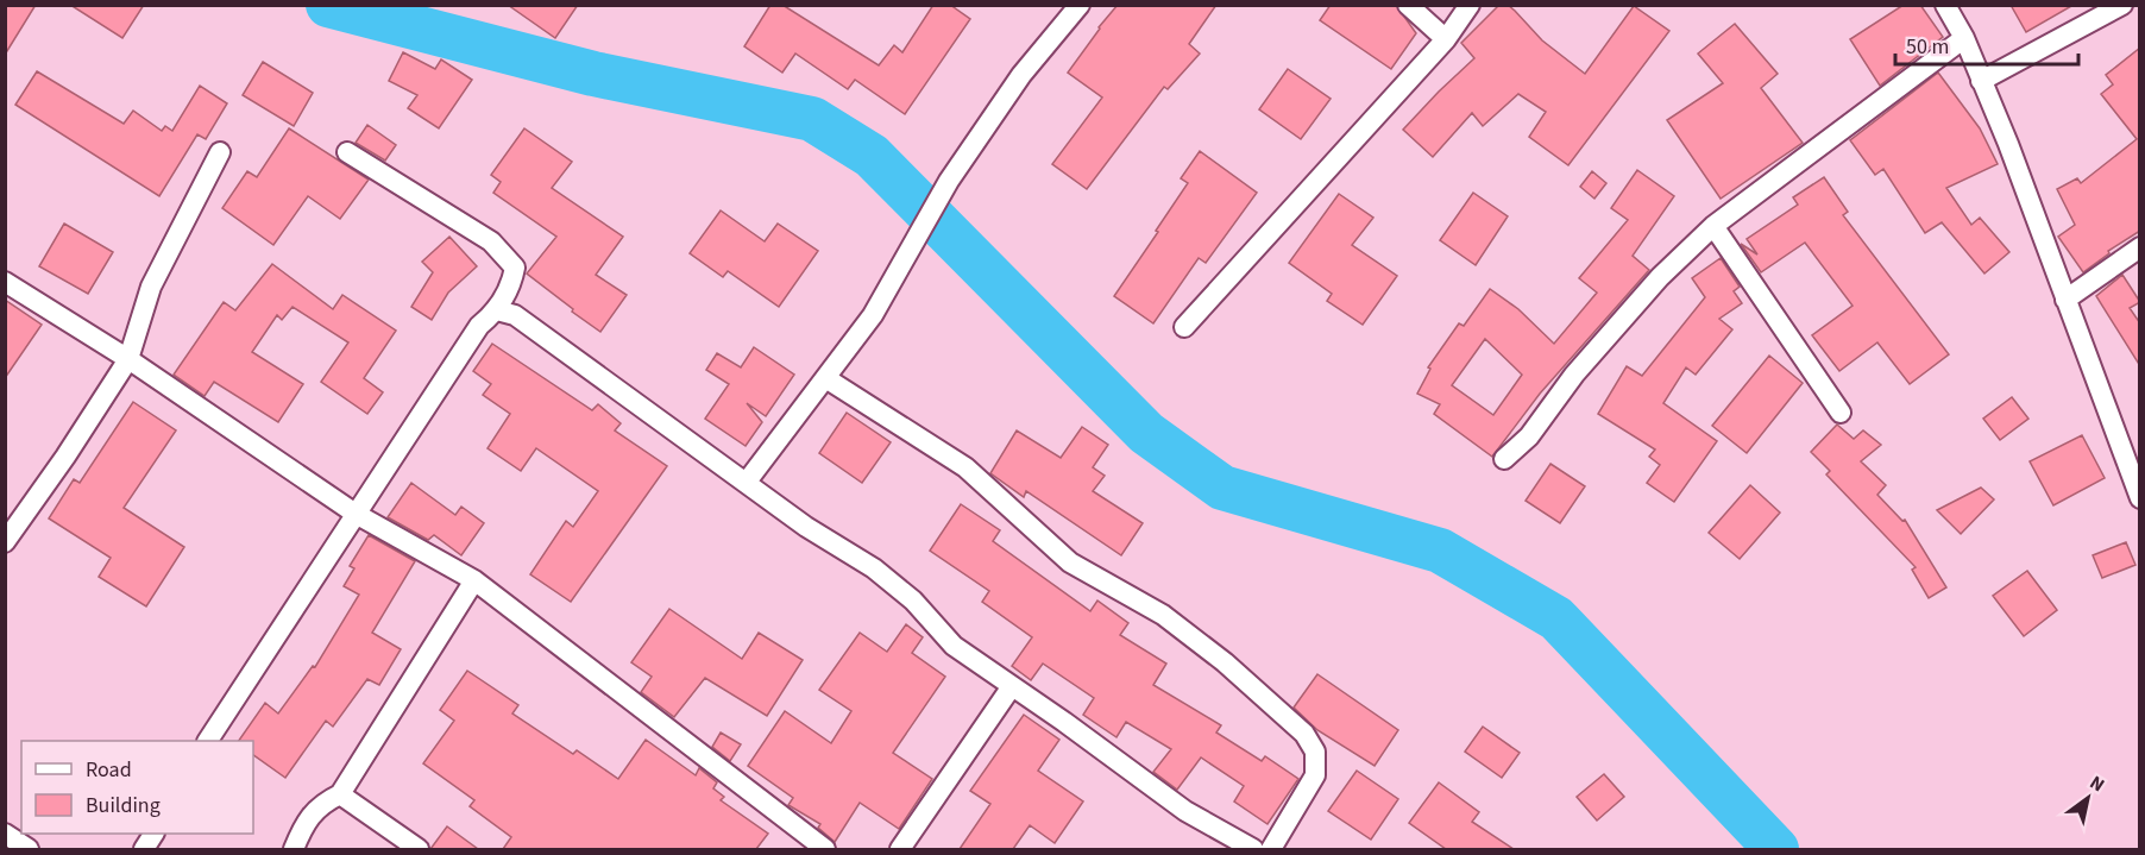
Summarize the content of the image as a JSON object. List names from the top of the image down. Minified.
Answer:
{"legend":["Road","Building"],"scale_bar":"50 m","north":"top right"}
